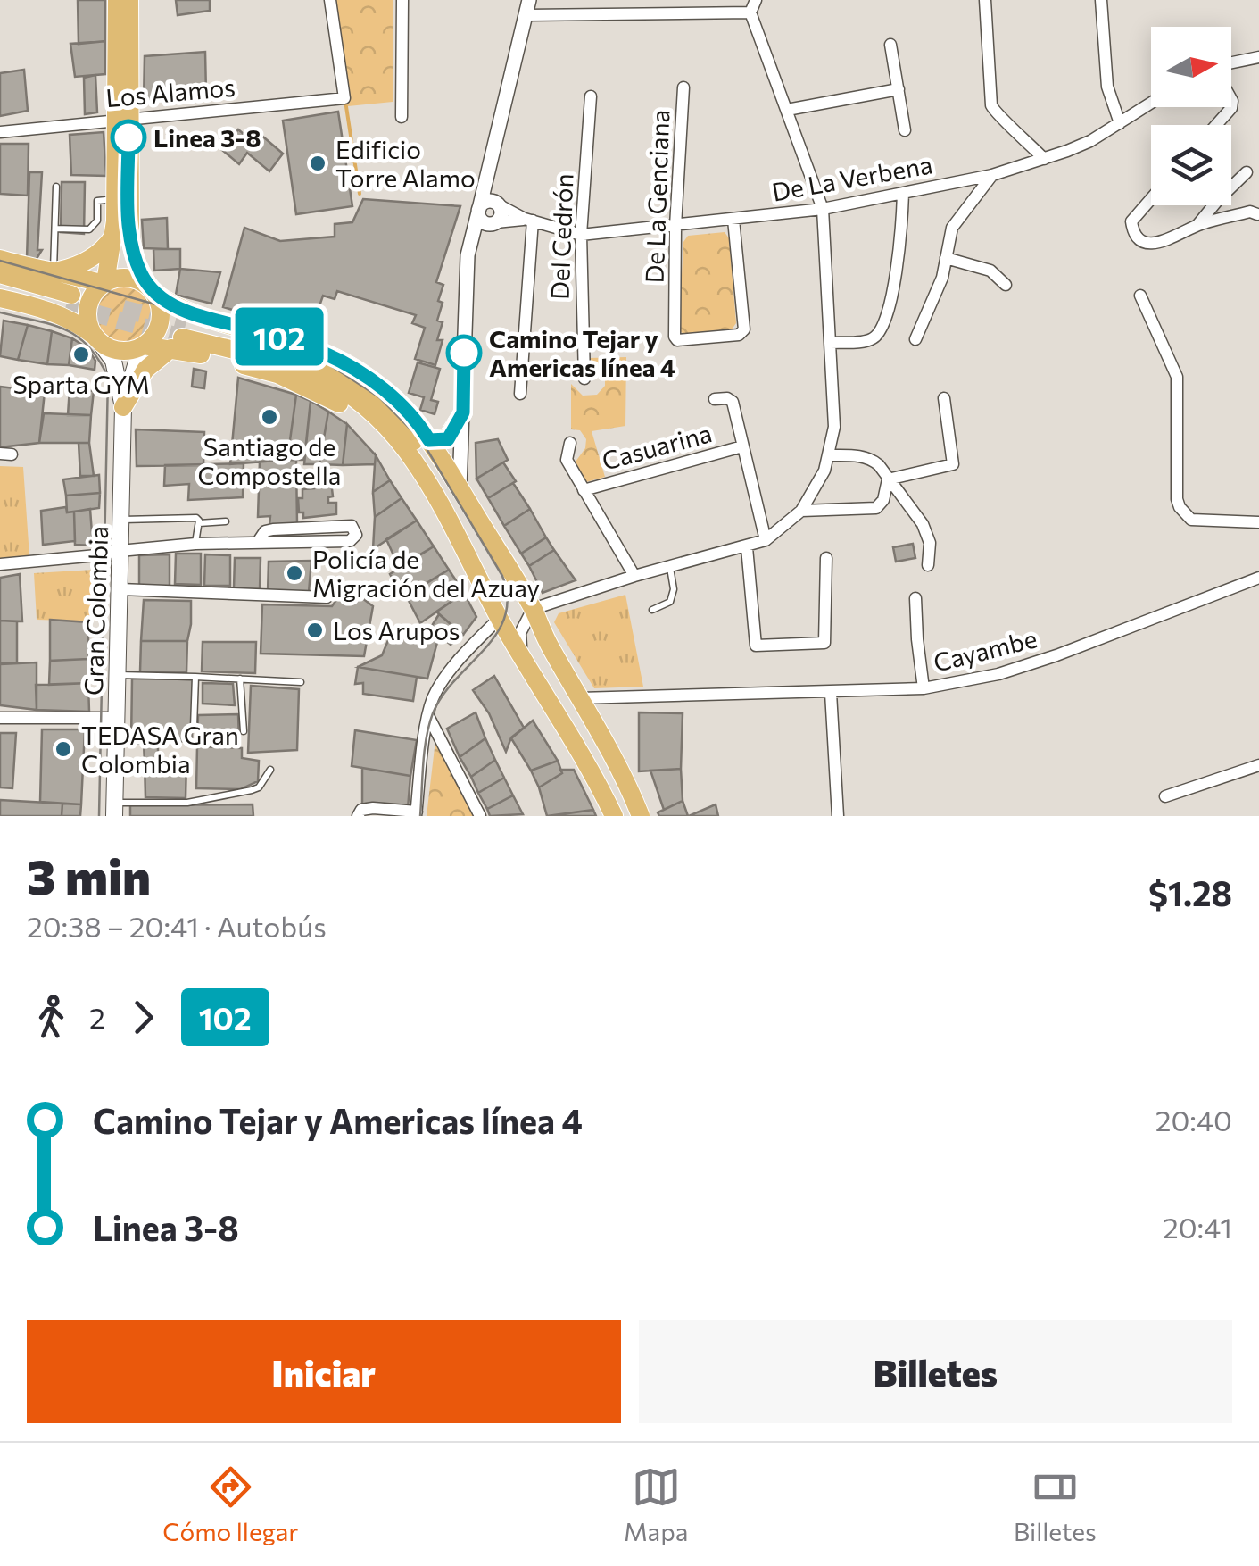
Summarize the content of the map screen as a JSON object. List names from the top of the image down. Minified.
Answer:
{"streets":{"main road":["Gran Colombia"],"street":["Los Alamos","De La Verbena","De La Genciana","Del Cedrón","Casuarina","Cayambe"]},"crossings":[["De La Verbena","De La Genciana"],["De La Verbena","Del Cedrón"]],"places":["Linea 3-8","Edificio Torre Alamo","Camino Tejar y Americas línea 4","Sparta GYM","Santiago de Compostella","Policía de Migración del Azuay","Los Arupos","TEDASA Gran Colombia"],"lines":["bus line 102"],"north":"right","page":{"on_map":"102","heading":["3 min","20:38 – 20:41 · Autobús","$1.28"],"legs":["2","102"],"list":[{"name":"Camino Tejar y Americas línea 4","value":"20:40"},{"name":"Linea 3-8","value":"20:41"}],"buttons":["Iniciar","Billetes"],"tabs":["Cómo llegar","Mapa","Billetes"]}}
